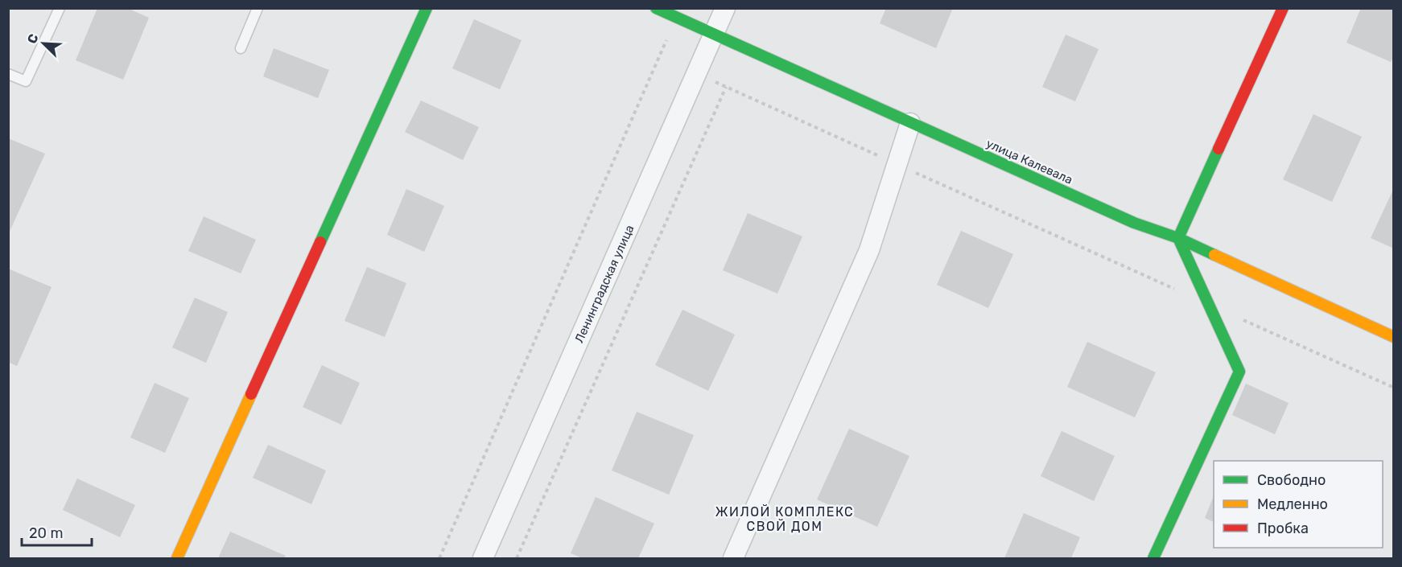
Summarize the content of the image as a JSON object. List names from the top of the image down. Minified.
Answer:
{"streets":{"street":["улица Калевала","Ленинградская улица"]},"crossings":[["улица Калевала","Ленинградская улица"]],"districts":["ЖИЛОЙ КОМПЛЕКС СВОЙ ДОМ"],"legend":["Свободно","Медленно","Пробка"],"scale_bar":"20 m","north":"top left"}
